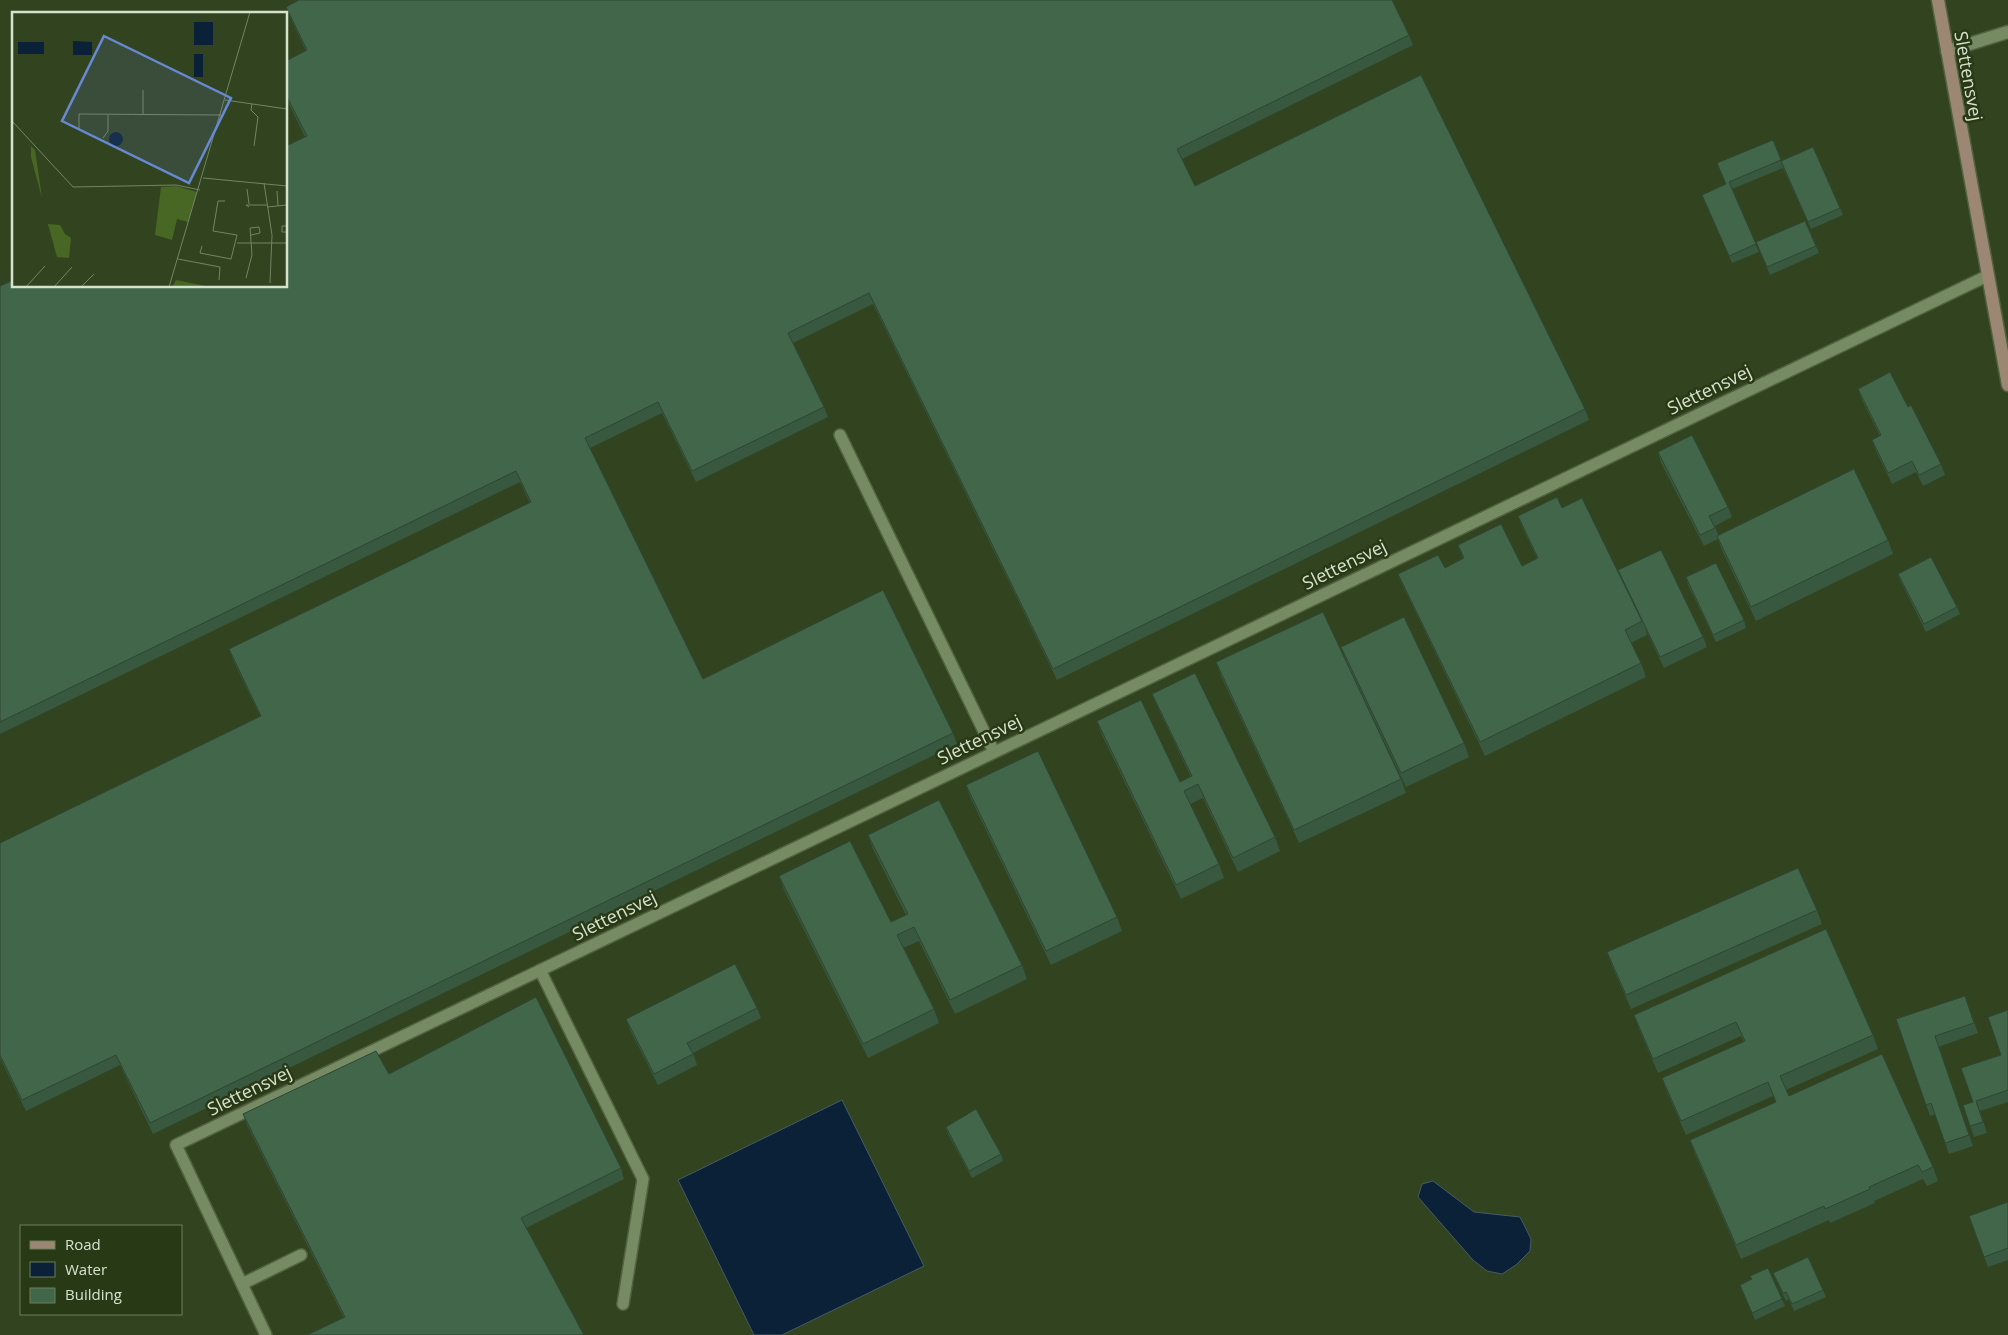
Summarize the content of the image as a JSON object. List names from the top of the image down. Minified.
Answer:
{"streets":{"street":["Slettensvej"]},"legend":["Road","Water","Building"]}
